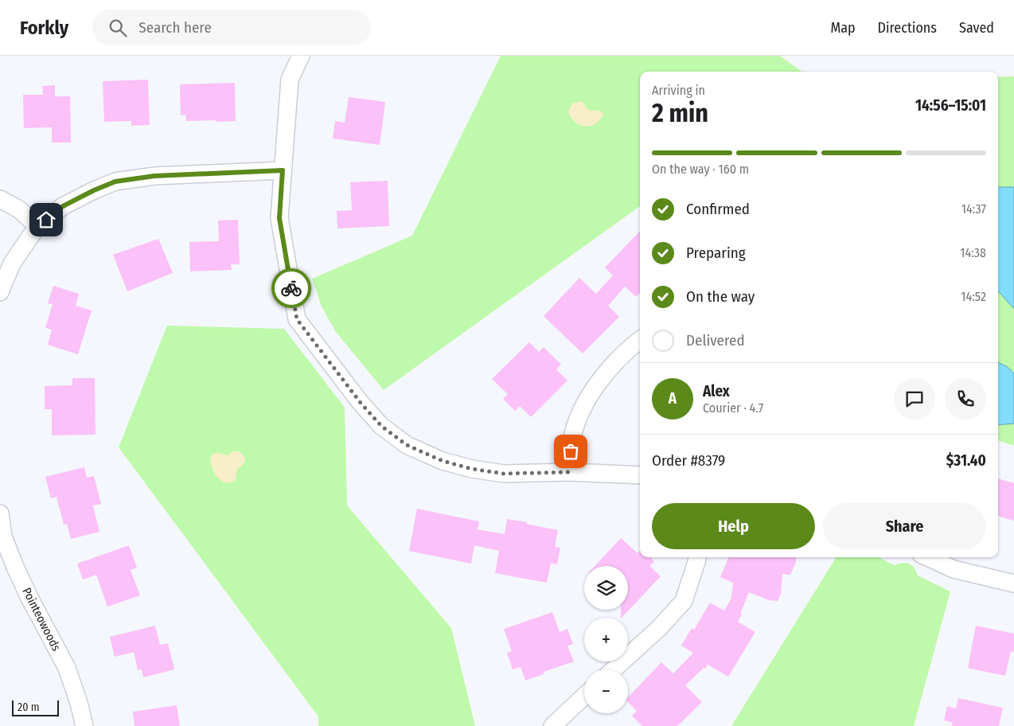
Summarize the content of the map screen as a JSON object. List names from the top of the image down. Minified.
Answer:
{"streets":{"street":["Pointeowoods"]},"scale_bar":"20 m","page":{"header":"Forkly","search":"Search here","nav":["Map","Directions","Saved"],"heading":["2 min","Arriving in","14:56–15:01"],"panel":["Alex","Courier · 4.7","Order #8379","$31.40"],"bar":"On the way · 160 m","list":[["Confirmed","14:37"],["Preparing","14:38"],["On the way","14:52"],"Delivered"],"round":"A","buttons":["Help","Share"],"map_buttons":["+","−"],"scale":"20 m"}}
